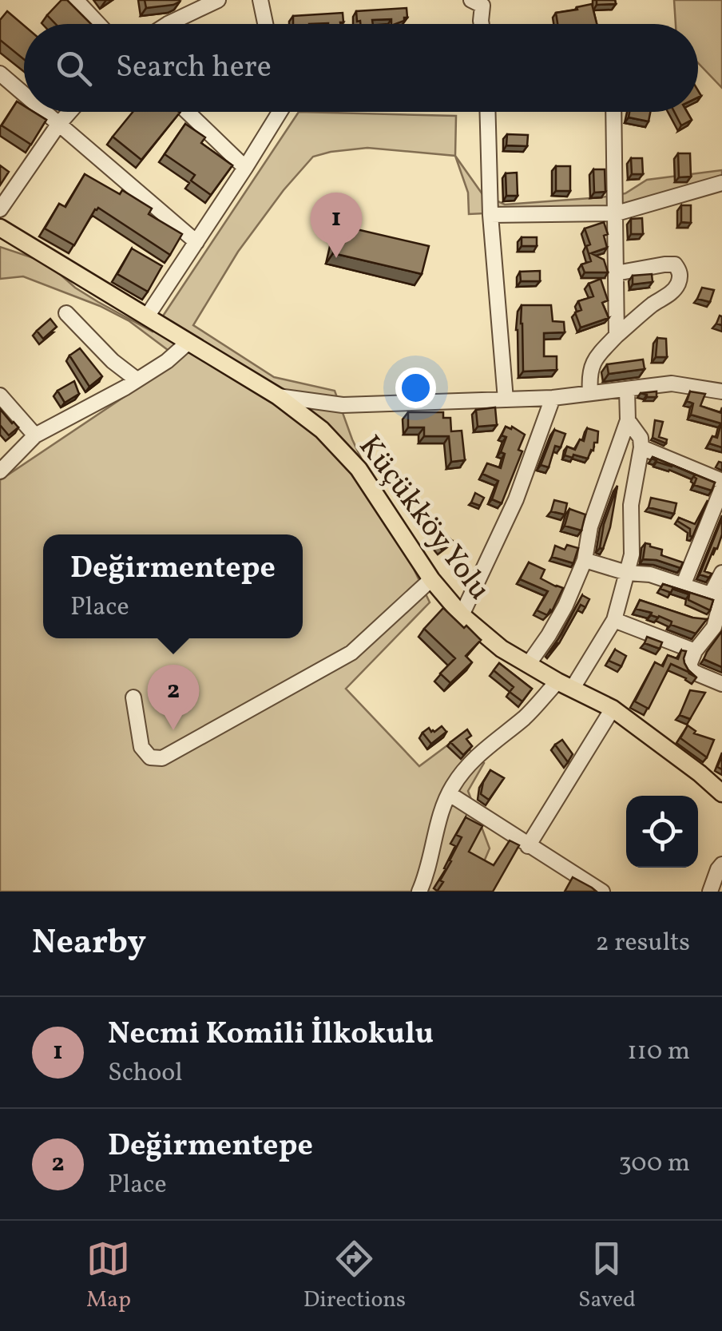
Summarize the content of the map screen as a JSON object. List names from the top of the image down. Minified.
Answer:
{"streets":{"main road":["Küçükköy Yolu"]},"page":{"search":"Search here","pins":["1","2"],"popup":["Değirmentepe","Place"],"heading":["Nearby","2 results"],"list":[{"mark":"1","name":"Necmi Komili İlkokulu","note":"School","value":"110 m"},{"mark":"2","name":"Değirmentepe","note":"Place","value":"300 m"}],"nav":["Map","Directions","Saved"]}}
